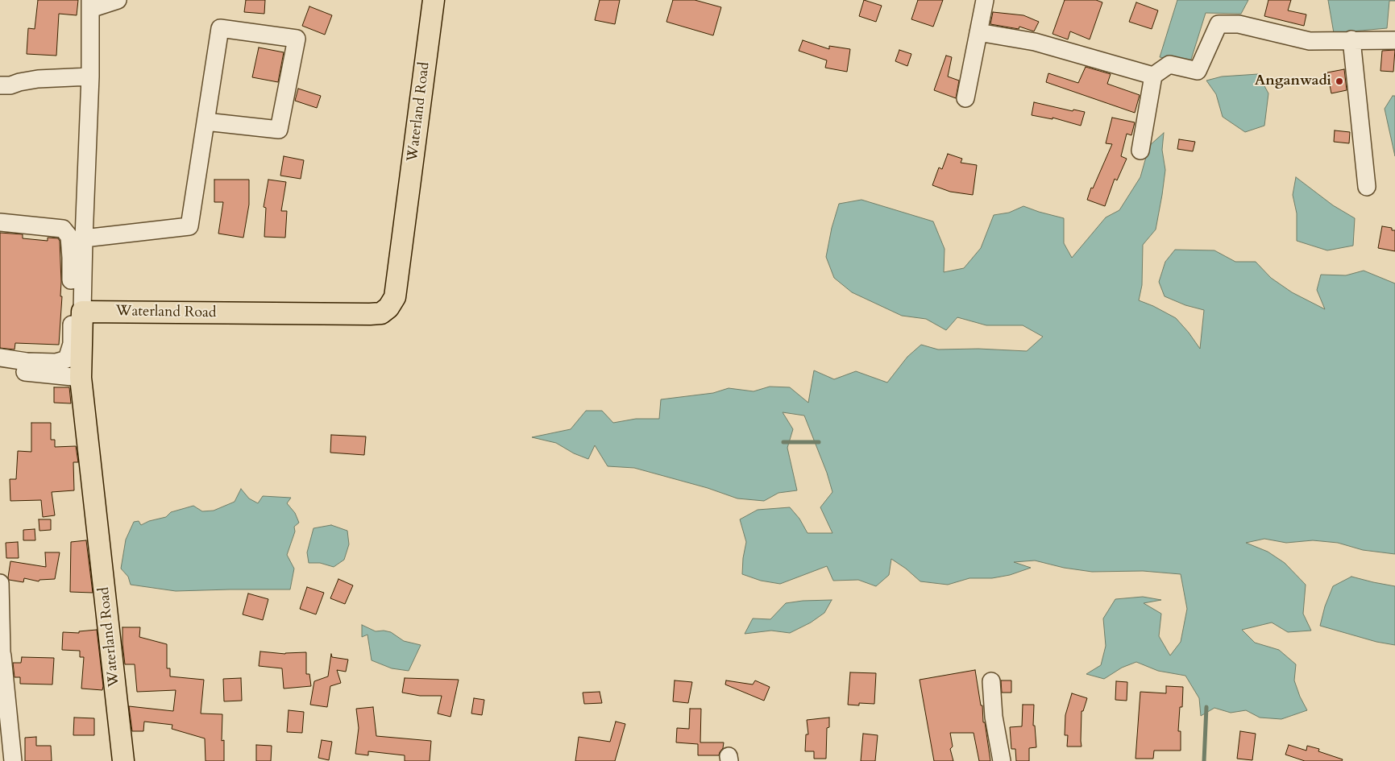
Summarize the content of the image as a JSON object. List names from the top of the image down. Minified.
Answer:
{"streets":{"main road":["Waterland Road"]},"places":["Anganwadi"]}
